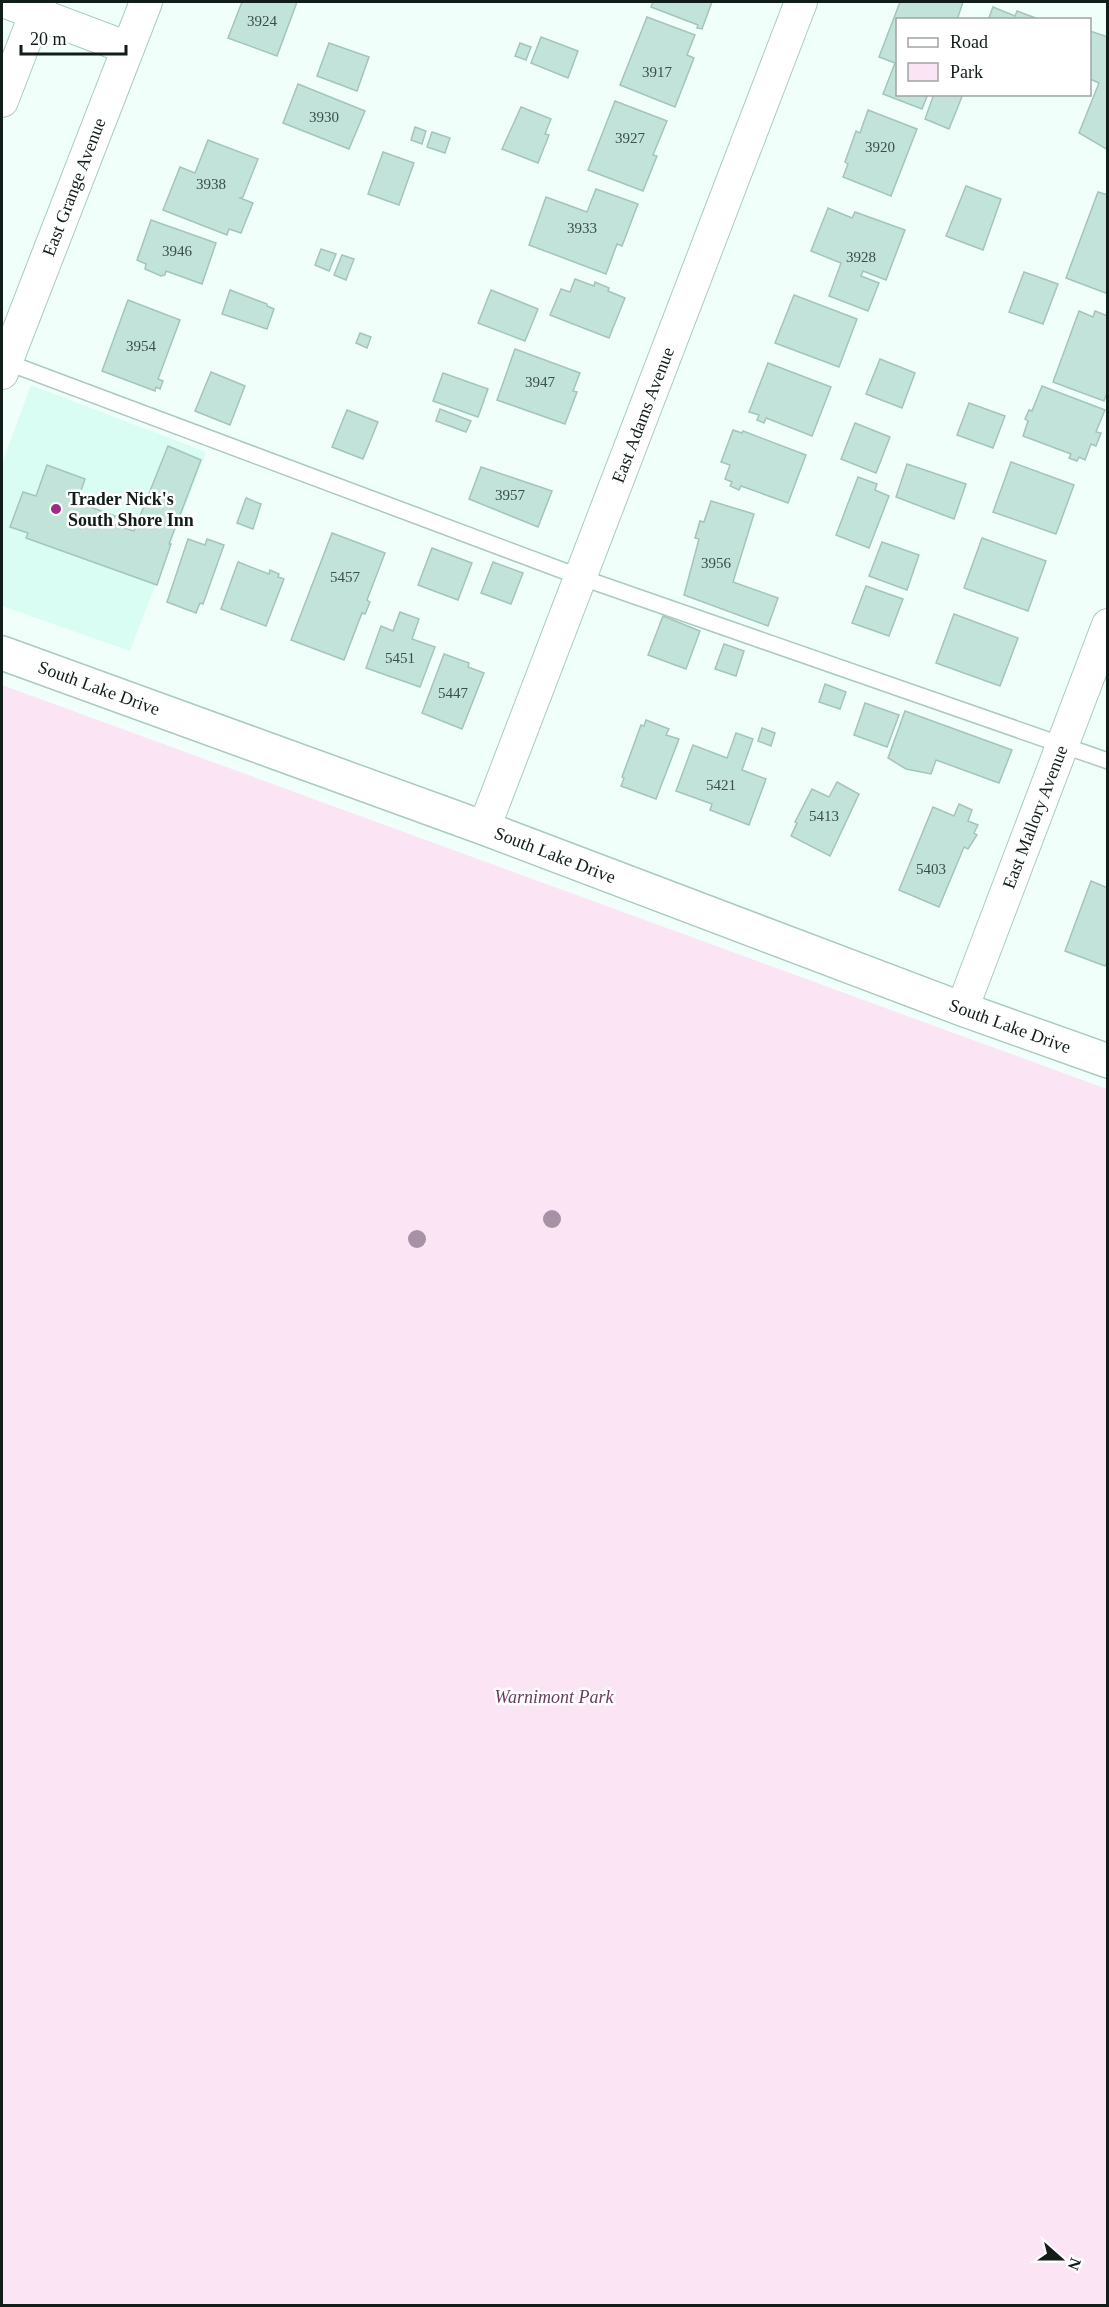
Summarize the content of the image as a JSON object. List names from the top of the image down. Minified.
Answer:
{"streets":{"main road":["South Lake Drive"],"street":["East Grange Avenue","East Adams Avenue","East Mallory Avenue"]},"crossings":[["East Adams Avenue","South Lake Drive"],["South Lake Drive","East Mallory Avenue"]],"parks":["Warnimont Park"],"places":["Trader Nick's South Shore Inn"],"house_numbers":["3924","3917","3930","3927","3920","3938","3933","3946","3928","3954","3947","3957","3956","5457","5451","5447","5421","5413","5403"],"legend":["Road","Park"],"scale_bar":"20 m","north":"right"}
